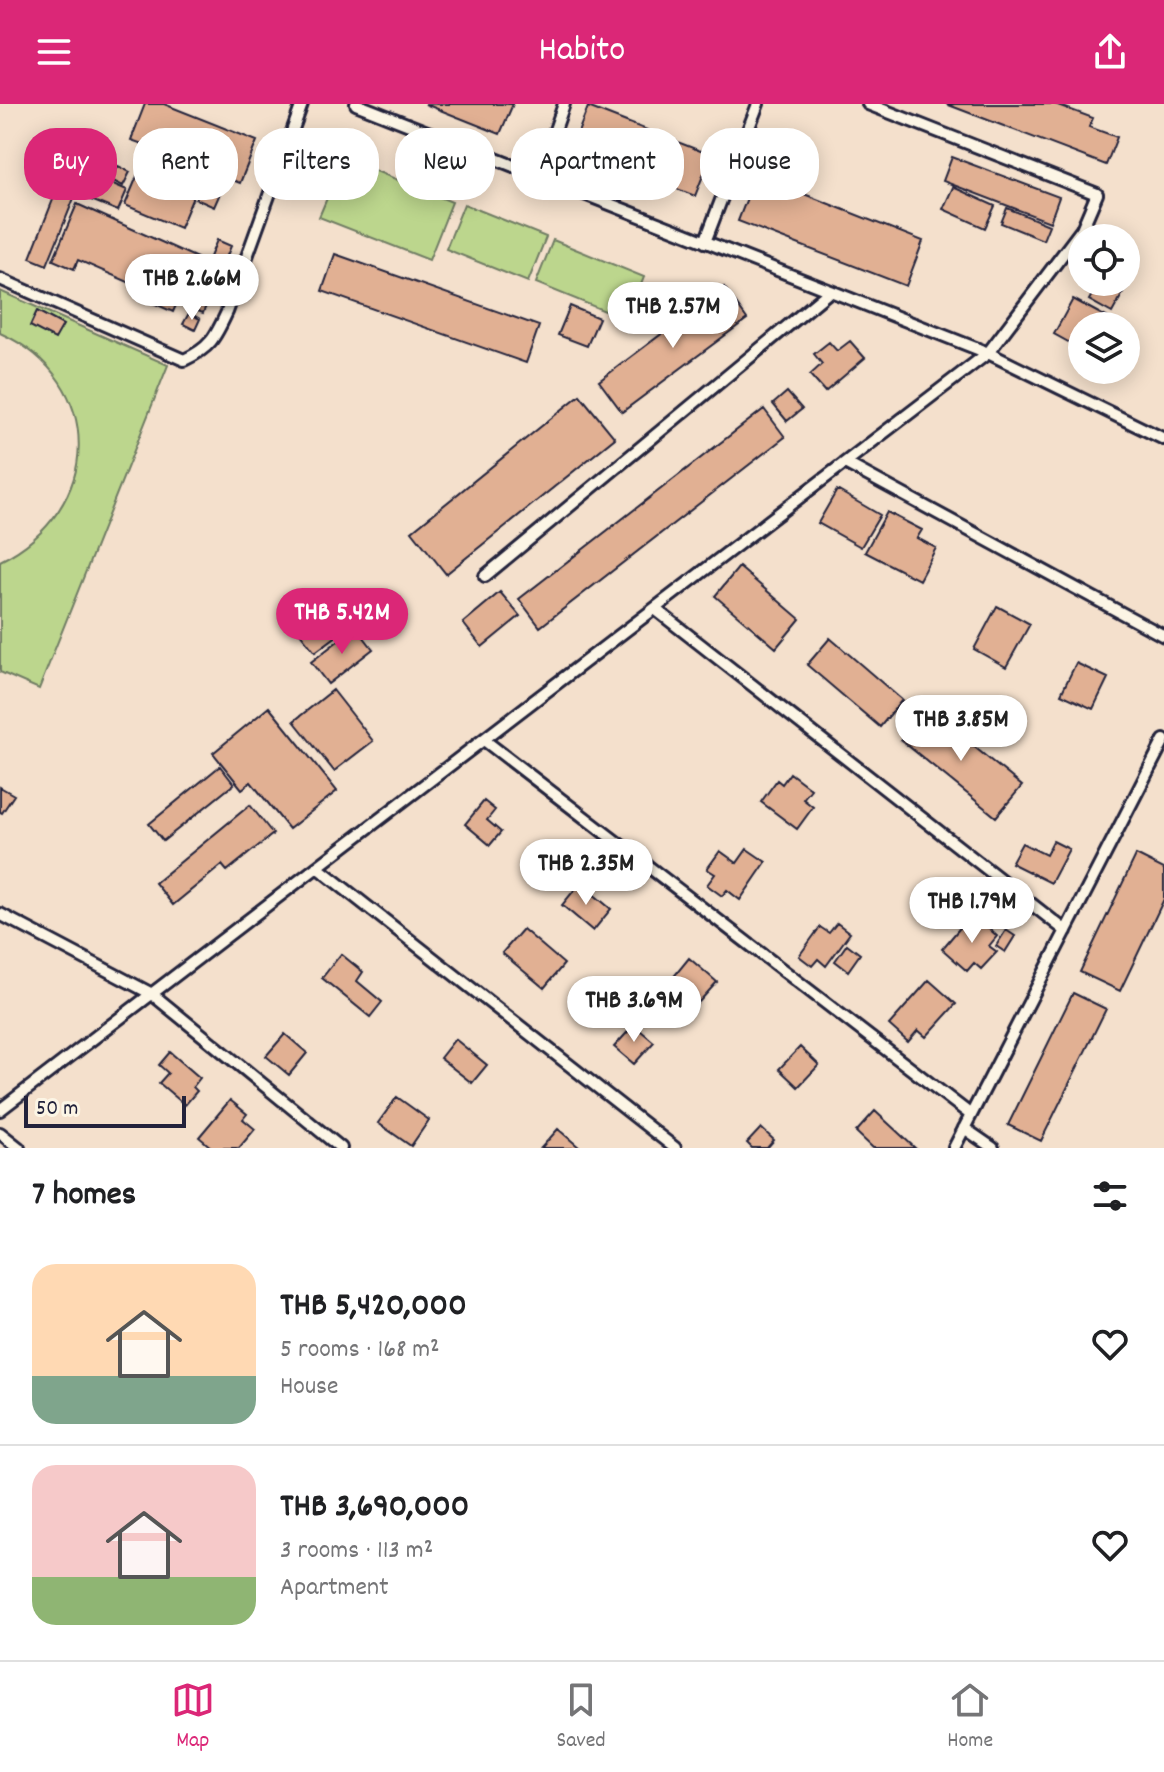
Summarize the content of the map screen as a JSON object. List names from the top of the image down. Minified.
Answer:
{"scale_bar":"50 m","page":{"header":"Habito","chip":["Buy","Rent","Filters","New","Apartment","House"],"price":["THB 2.66M","THB 2.57M","THB 5.42M","THB 3.85M","THB 2.35M","THB 1.79M","THB 3.69M"],"scale":"50 m","heading":"7 homes","list":[{"name":"THB 5,420,000","note":"5 rooms · 168 m² · House"},{"name":"THB 3,690,000","note":"3 rooms · 113 m² · Apartment"}],"tabs":["Map","Saved","Home"]}}
